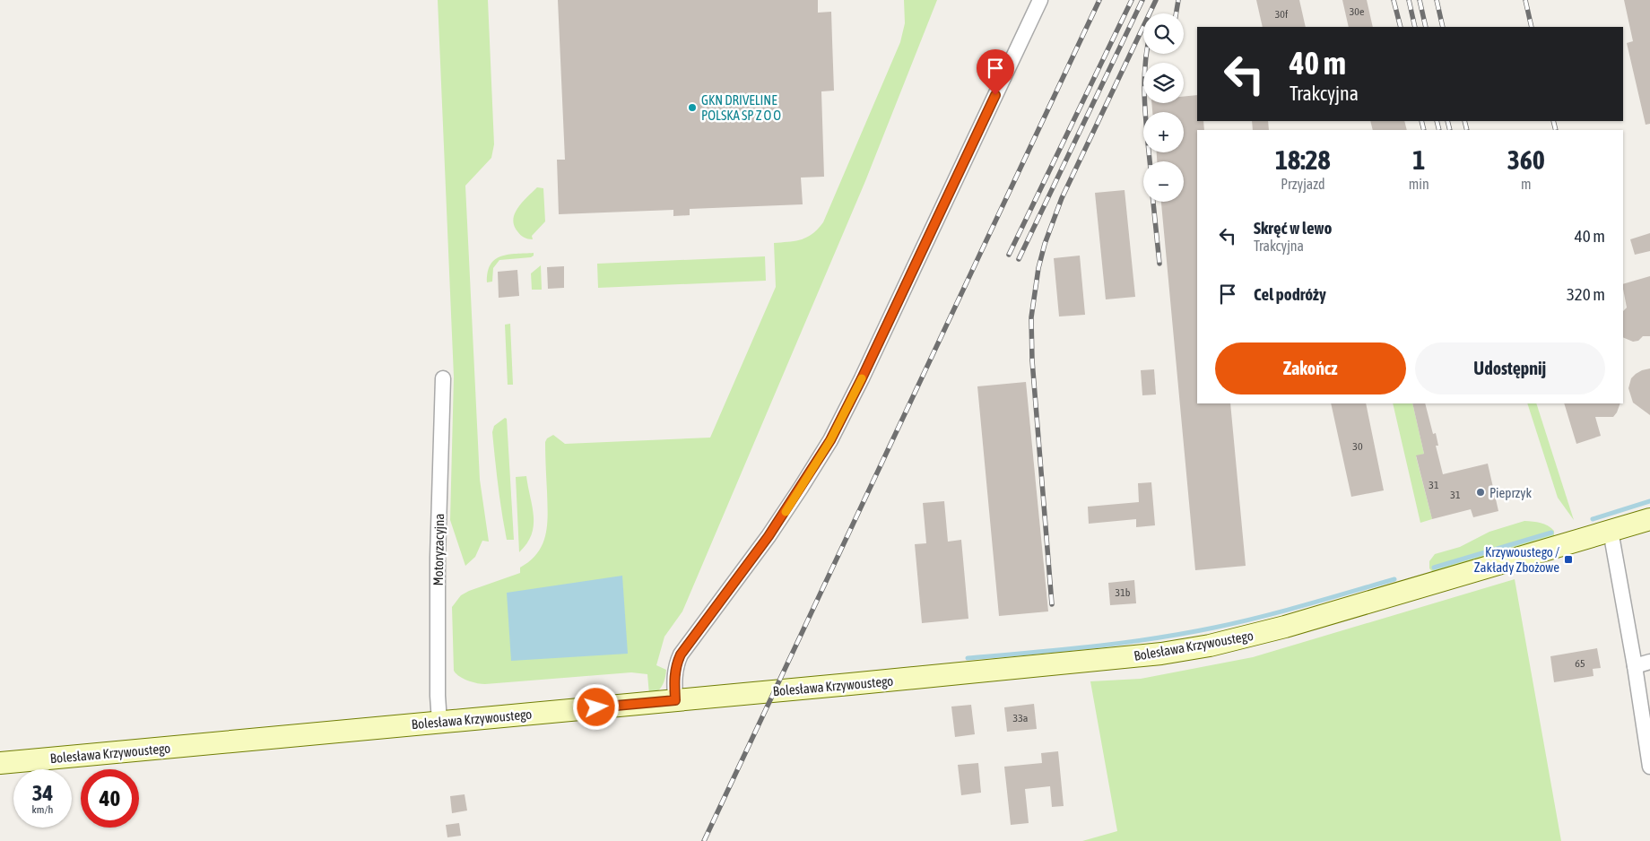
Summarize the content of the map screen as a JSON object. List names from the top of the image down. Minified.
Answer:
{"streets":{"street":["Motoryzacyjna","Bolesława Krzywoustego"]},"crossings":[["Motoryzacyjna","Bolesława Krzywoustego"]],"places":{"other":["GKN DRIVELINE POLSKA SP Z O O","Pieprzyk"],"transit":["Krzywoustego / Zakłady Zbożowe"]},"house_numbers":["30e","30f","30","31","31","31b","65","33a"],"page":{"map_buttons":["+","−"],"turn":["40 m","Trakcyjna"],"eta":["18:28","Przyjazd","1","min","360","m"],"list":[{"name":"Skręć w lewo","note":"Trakcyjna","value":"40 m"},{"name":"Cel podróży","value":"320 m"}],"buttons":["Zakończ","Udostępnij"],"speed":"34 km/h","limit":"40"}}
